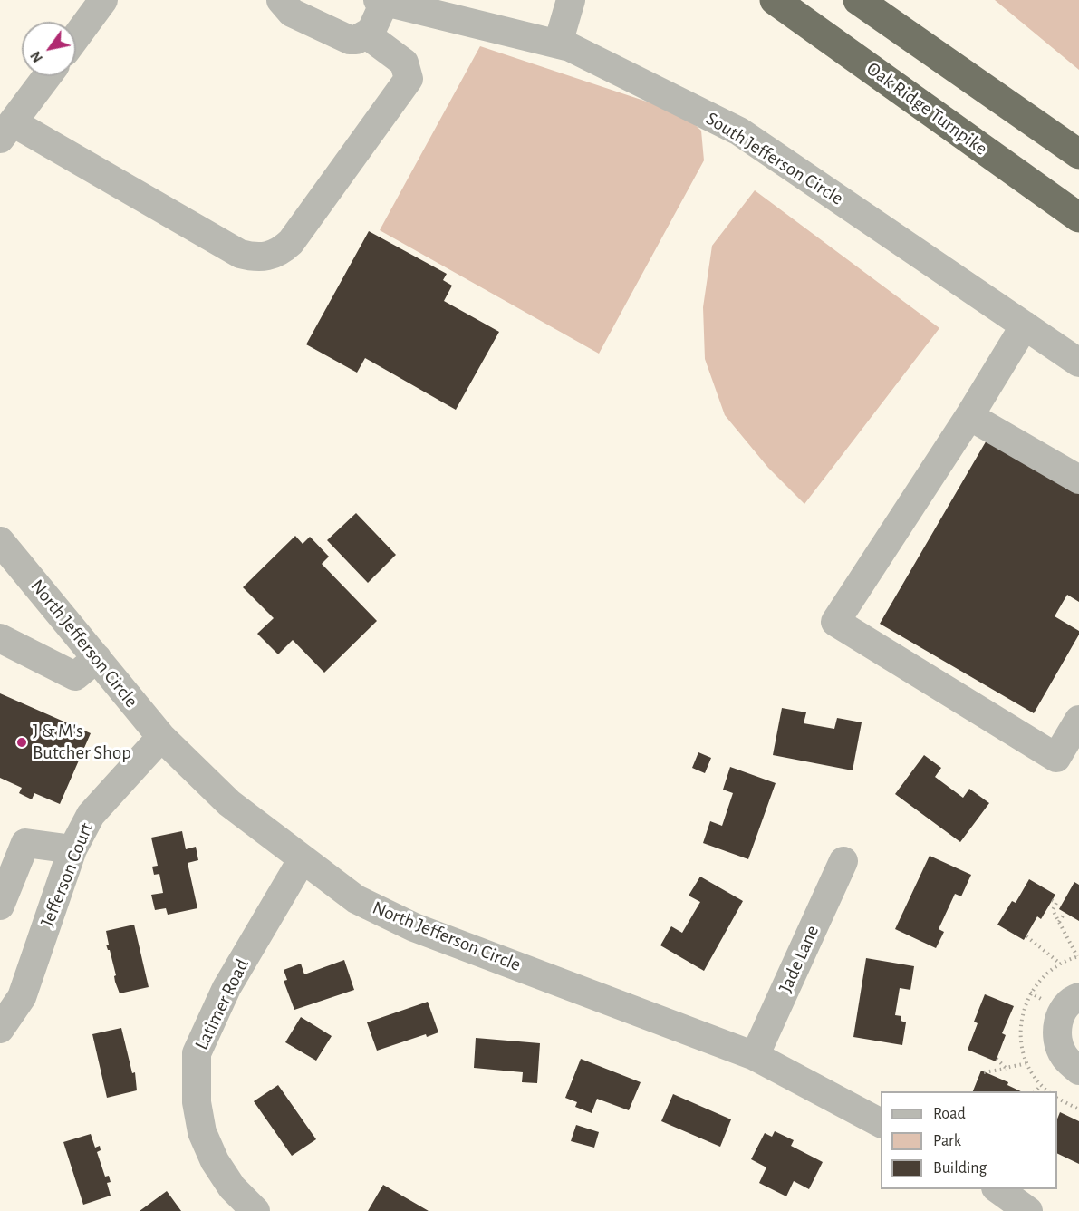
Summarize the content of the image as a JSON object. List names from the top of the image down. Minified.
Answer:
{"streets":{"highway":["Oak Ridge Turnpike"],"street":["South Jefferson Circle","North Jefferson Circle","Jefferson Court","Jade Lane","Latimer Road"]},"crossings":[["North Jefferson Circle","Jefferson Court"],["North Jefferson Circle","Jade Lane"],["North Jefferson Circle","Latimer Road"]],"places":["J & M's Butcher Shop"],"legend":["Road","Park","Building"],"north":"bottom left"}
